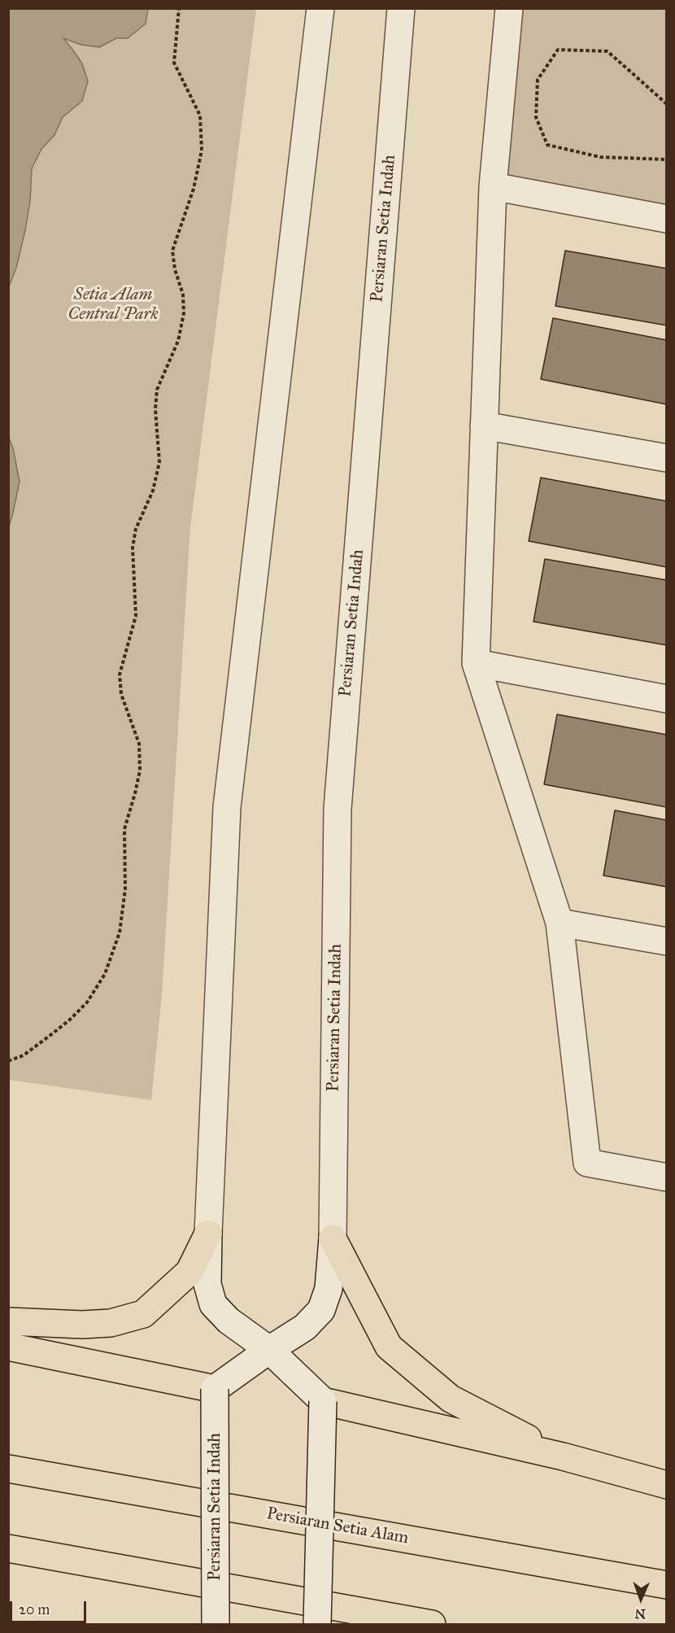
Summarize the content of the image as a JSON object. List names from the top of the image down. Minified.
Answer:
{"streets":{"highway":["Persiaran Setia Alam"],"street":["Persiaran Setia Indah"]},"parks":["Setia Alam Central Park"],"scale_bar":"20 m","north":"bottom"}
